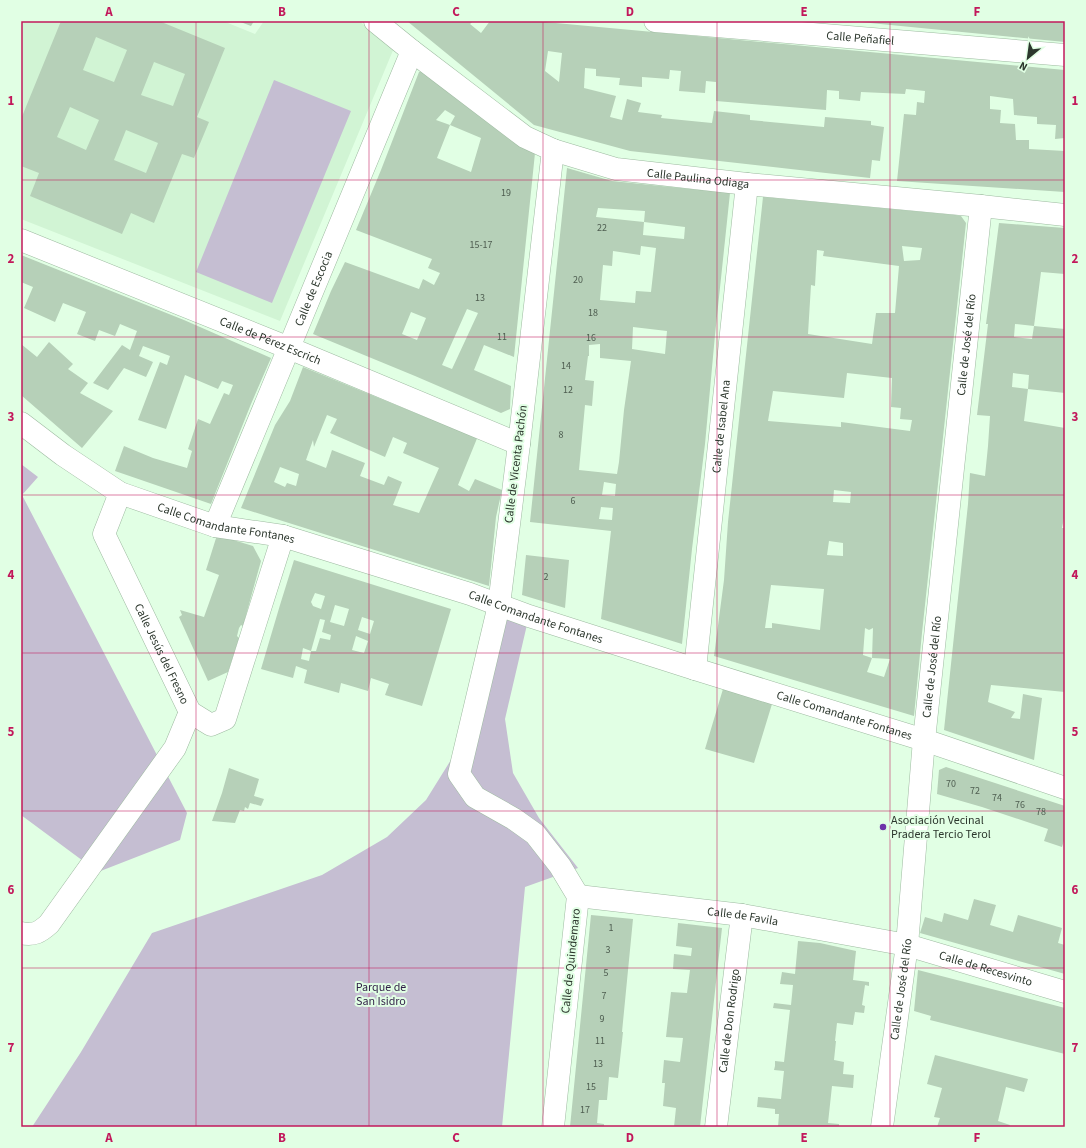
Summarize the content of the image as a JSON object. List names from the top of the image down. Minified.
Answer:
{"streets":{"street":["Calle Peñafiel","Calle Paulina Odiaga","Calle de Escocia","Calle de Pérez Escrich","Calle de José del Río","Calle de Isabel Ana","Calle de Vicenta Pachón","Calle Comandante Fontanes","Calle Jesús del Fresno","Calle de Favila","Calle de Quindemaro","Calle de Recesvinto","Calle de Don Rodrigo"]},"crossings":[["Calle Paulina Odiaga","Calle de Escocia"],["Calle Paulina Odiaga","Calle de José del Río"],["Calle Paulina Odiaga","Calle de Isabel Ana"],["Calle Paulina Odiaga","Calle de Vicenta Pachón"],["Calle de Escocia","Calle de Pérez Escrich"],["Calle de Escocia","Calle Comandante Fontanes"],["Calle de Pérez Escrich","Calle de Vicenta Pachón"],["Calle de José del Río","Calle Comandante Fontanes"],["Calle de José del Río","Calle de Favila"],["Calle de José del Río","Calle de Recesvinto"],["Calle de Isabel Ana","Calle Comandante Fontanes"],["Calle de Vicenta Pachón","Calle Comandante Fontanes"],["Calle de Vicenta Pachón","Calle de Quindemaro"],["Calle Comandante Fontanes","Calle Jesús del Fresno"],["Calle de Favila","Calle de Quindemaro"],["Calle de Favila","Calle de Recesvinto"],["Calle de Favila","Calle de Don Rodrigo"]],"parks":["Parque de San Isidro"],"places":["Asociación Vecinal Pradera Tercio Terol"],"house_numbers":["19","22","15-17","20","13","18","11","16","14","12","8","6","2","70","72","74","76","78","1","3","5","7","9","11","13","15","17"],"north":"bottom left","grid":{"columns":["A","B","C","D","E","F"],"rows":["1","2","3","4","5","6","7"]}}
